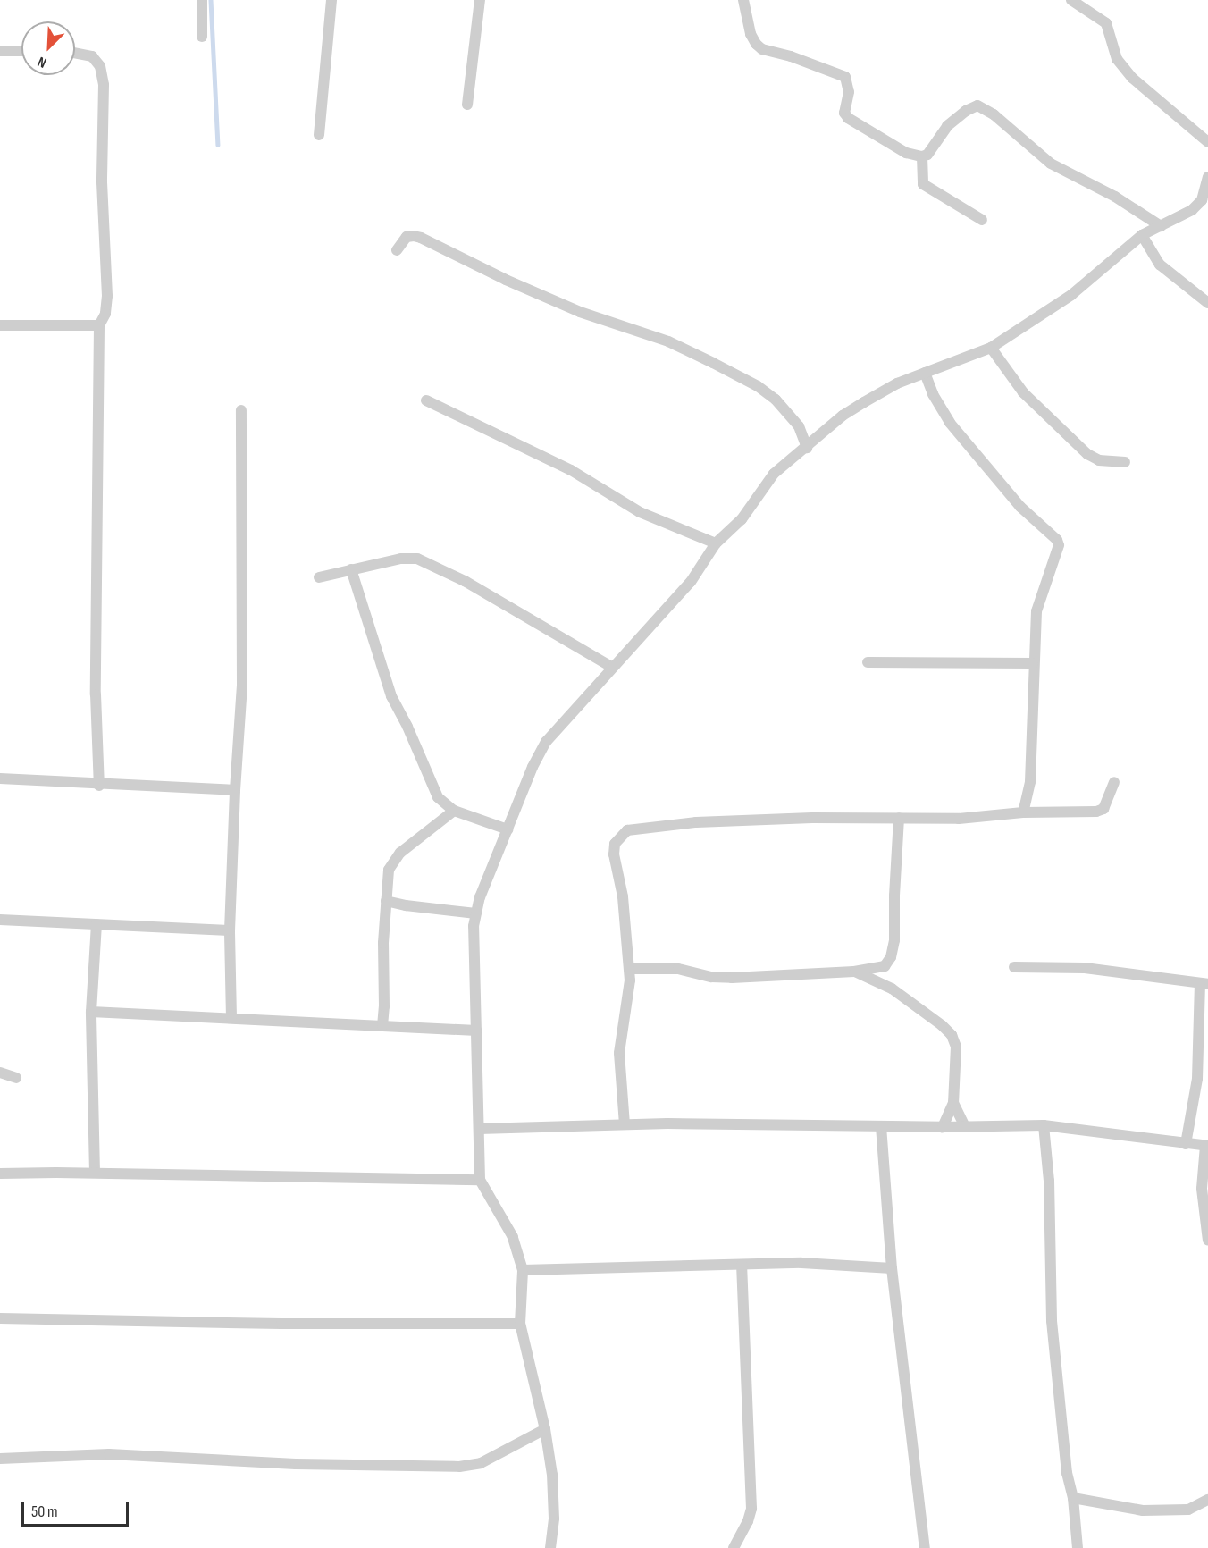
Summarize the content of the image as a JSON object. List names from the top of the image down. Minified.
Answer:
{"scale_bar":"50 m","north":"bottom left"}
